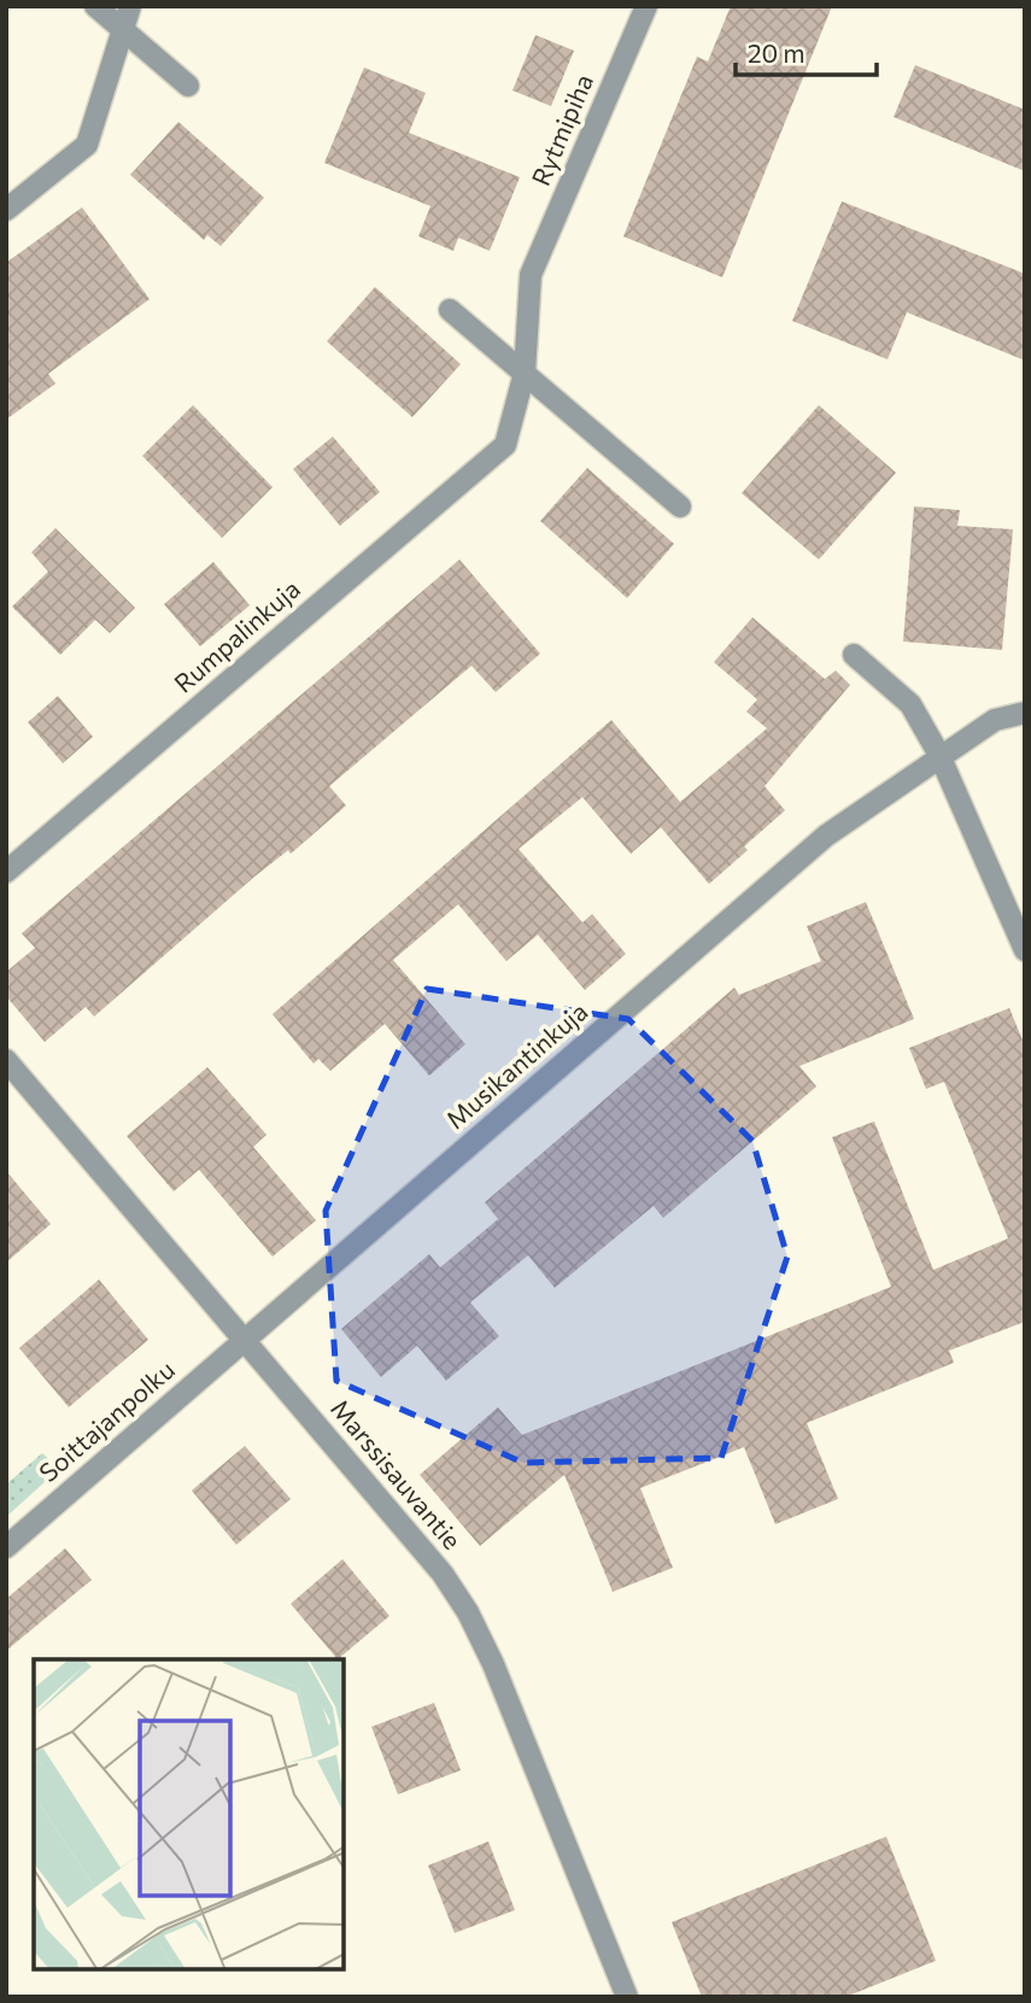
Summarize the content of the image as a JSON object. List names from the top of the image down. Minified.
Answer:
{"streets":{"street":["Rytmipiha","Rumpalinkuja","Musikantinkuja","Soittajanpolku","Marssisauvantie"]},"crossings":[["Rytmipiha","Rumpalinkuja"],["Musikantinkuja","Soittajanpolku"],["Musikantinkuja","Marssisauvantie"],["Soittajanpolku","Marssisauvantie"]],"scale_bar":"20 m"}
